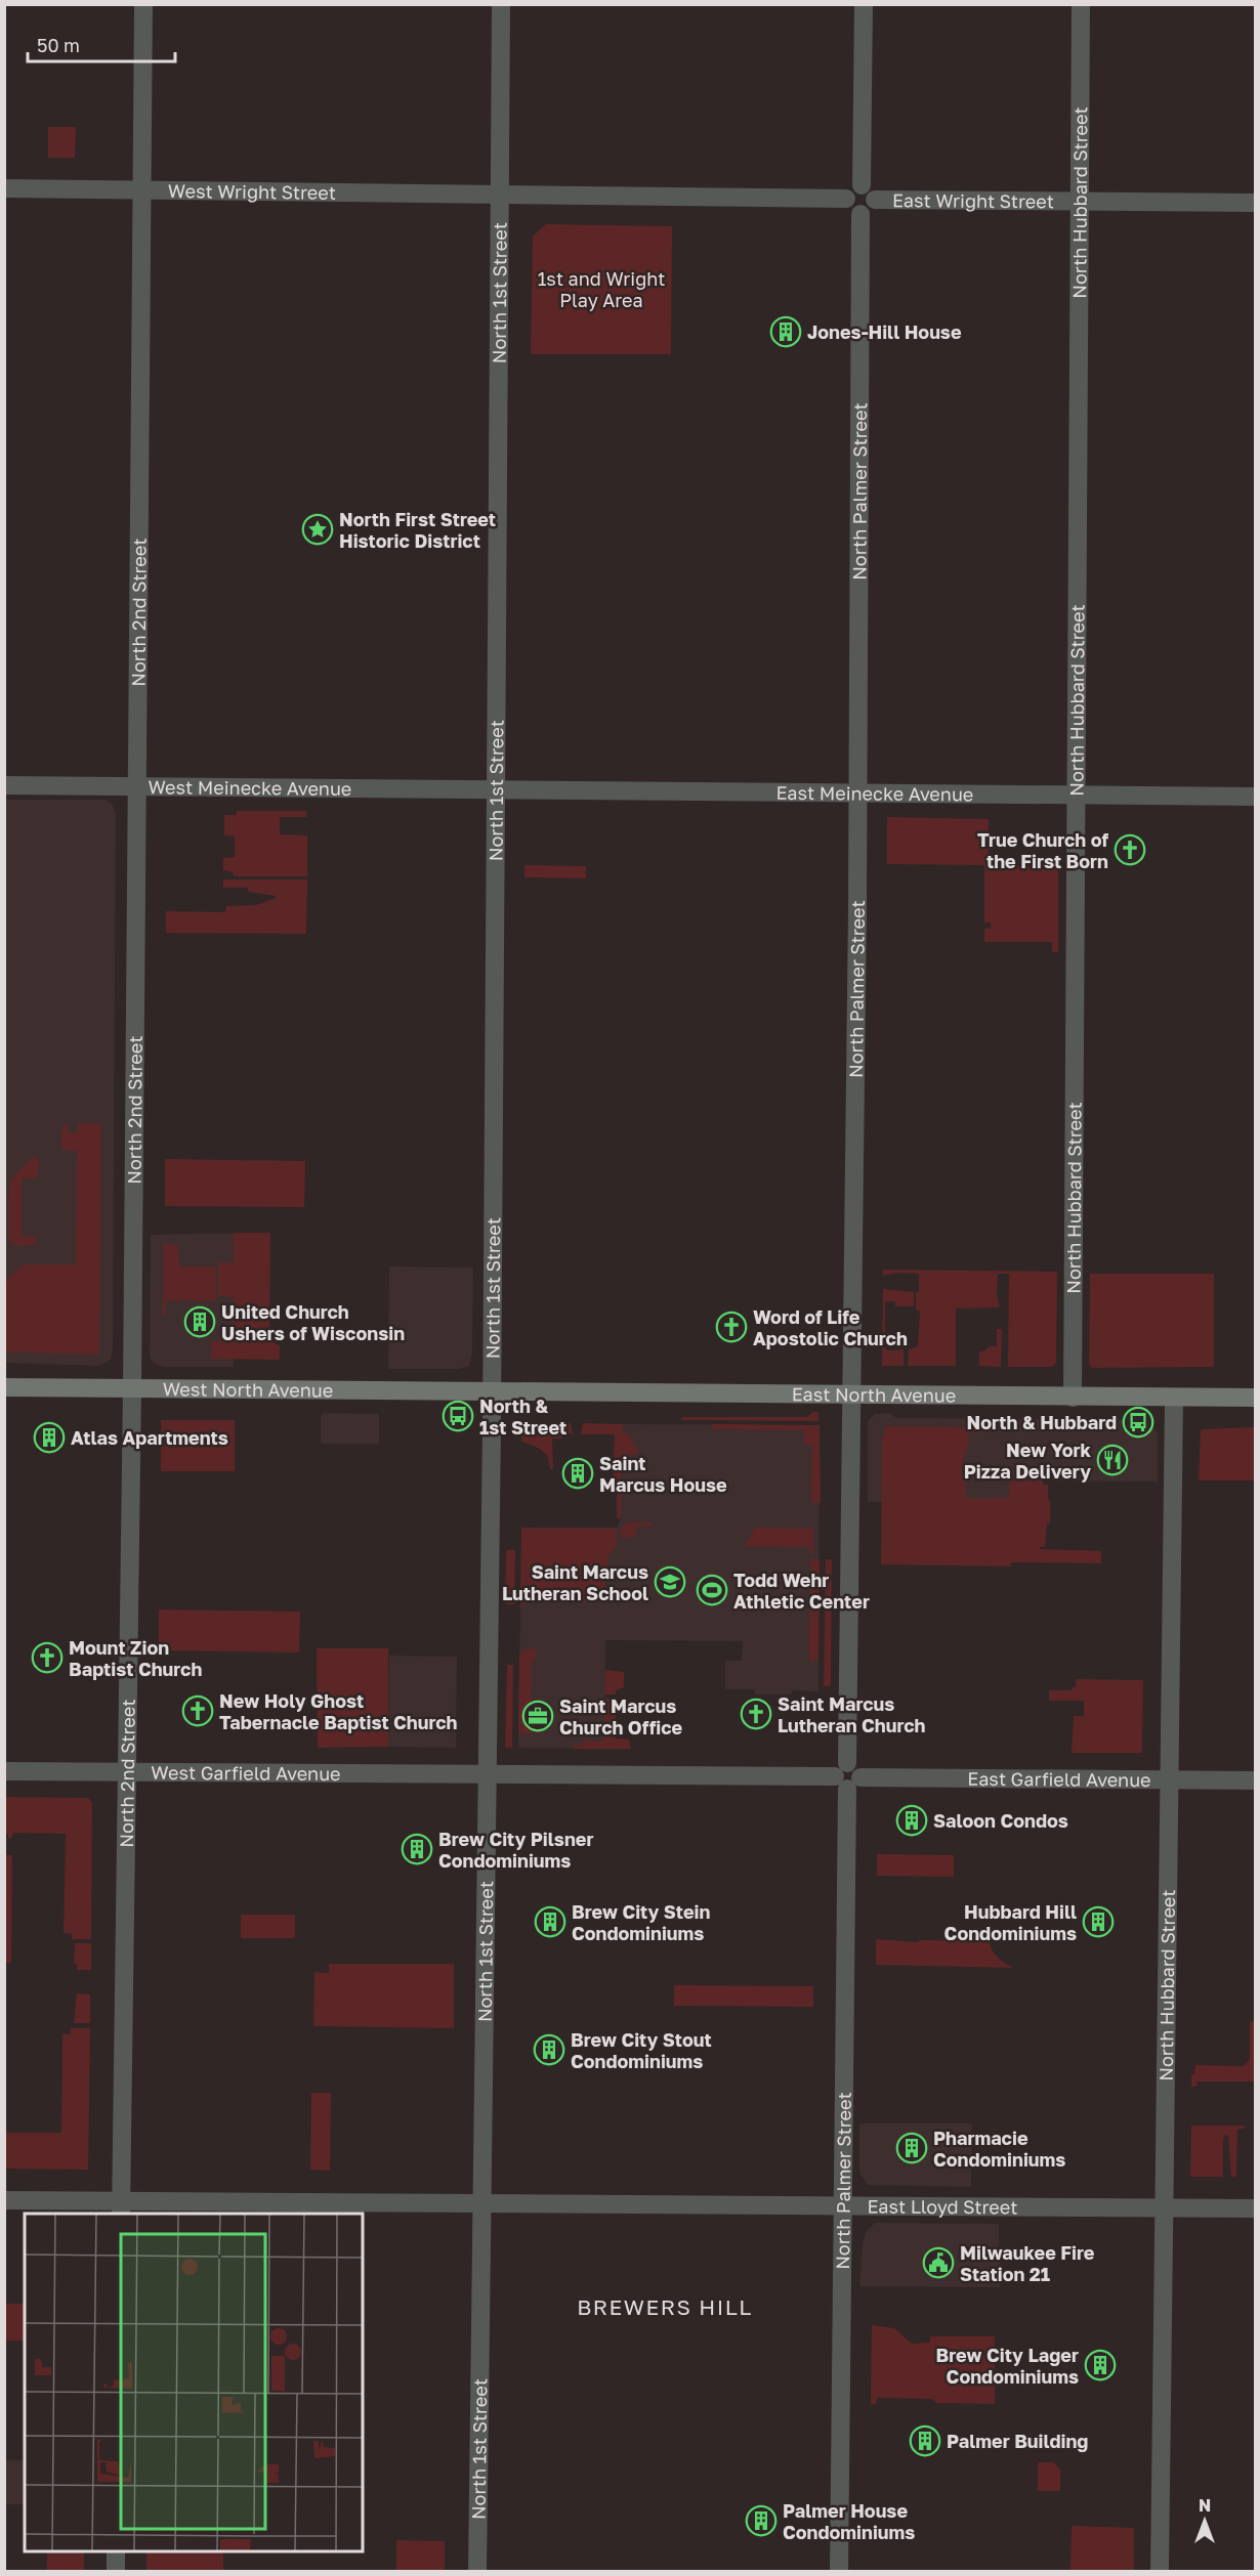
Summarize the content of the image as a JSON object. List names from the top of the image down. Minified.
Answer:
{"streets":{"main road":["West North Avenue","East North Avenue"],"street":["West Wright Street","East Wright Street","North Hubbard Street","North 1st Street","North Palmer Street","North 2nd Street","West Meinecke Avenue","East Meinecke Avenue","West Garfield Avenue","East Garfield Avenue","East Lloyd Street"]},"crossings":[["West Wright Street","North 1st Street"],["West Wright Street","North 2nd Street"],["East Wright Street","North Hubbard Street"],["East Wright Street","North Palmer Street"],["North Hubbard Street","East Meinecke Avenue"],["North Hubbard Street","East North Avenue"],["North Hubbard Street","East Garfield Avenue"],["North Hubbard Street","East Lloyd Street"],["North 1st Street","West Meinecke Avenue"],["North 1st Street","East Meinecke Avenue"],["North 1st Street","West North Avenue"],["North 1st Street","East North Avenue"],["North 1st Street","West Garfield Avenue"],["North 1st Street","East Garfield Avenue"],["North 1st Street","East Lloyd Street"],["North Palmer Street","East Meinecke Avenue"],["North Palmer Street","East North Avenue"],["North Palmer Street","East Garfield Avenue"],["North Palmer Street","East Lloyd Street"],["North 2nd Street","West Meinecke Avenue"],["North 2nd Street","West North Avenue"],["North 2nd Street","West Garfield Avenue"],["North 2nd Street","East Lloyd Street"],["West Meinecke Avenue","East Meinecke Avenue"],["West North Avenue","East North Avenue"],["West Garfield Avenue","East Garfield Avenue"]],"districts":["BREWERS HILL"],"parks":["1st and Wright Play Area"],"places":{"building":["Jones-Hill House","United Church Ushers of Wisconsin","Atlas Apartments","Saint Marcus House","Saloon Condos","Brew City Pilsner Condominiums","Brew City Stein Condominiums","Hubbard Hill Condominiums","Brew City Stout Condominiums","Pharmacie Condominiums","Brew City Lager Condominiums","Palmer Building","Palmer House Condominiums"],"place":["North First Street Historic District"],"church":["True Church of the First Born","Word of Life Apostolic Church","Mount Zion Baptist Church","New Holy Ghost Tabernacle Baptist Church","Saint Marcus Lutheran Church"],"bus stop":["North & 1st Street","North & Hubbard"],"restaurant":["New York Pizza Delivery"],"school or university":["Saint Marcus Lutheran School"],"sports":["Todd Wehr Athletic Center"],"office":["Saint Marcus Church Office"],"public building":["Milwaukee Fire Station 21"]},"scale_bar":"50 m","north":"top"}
